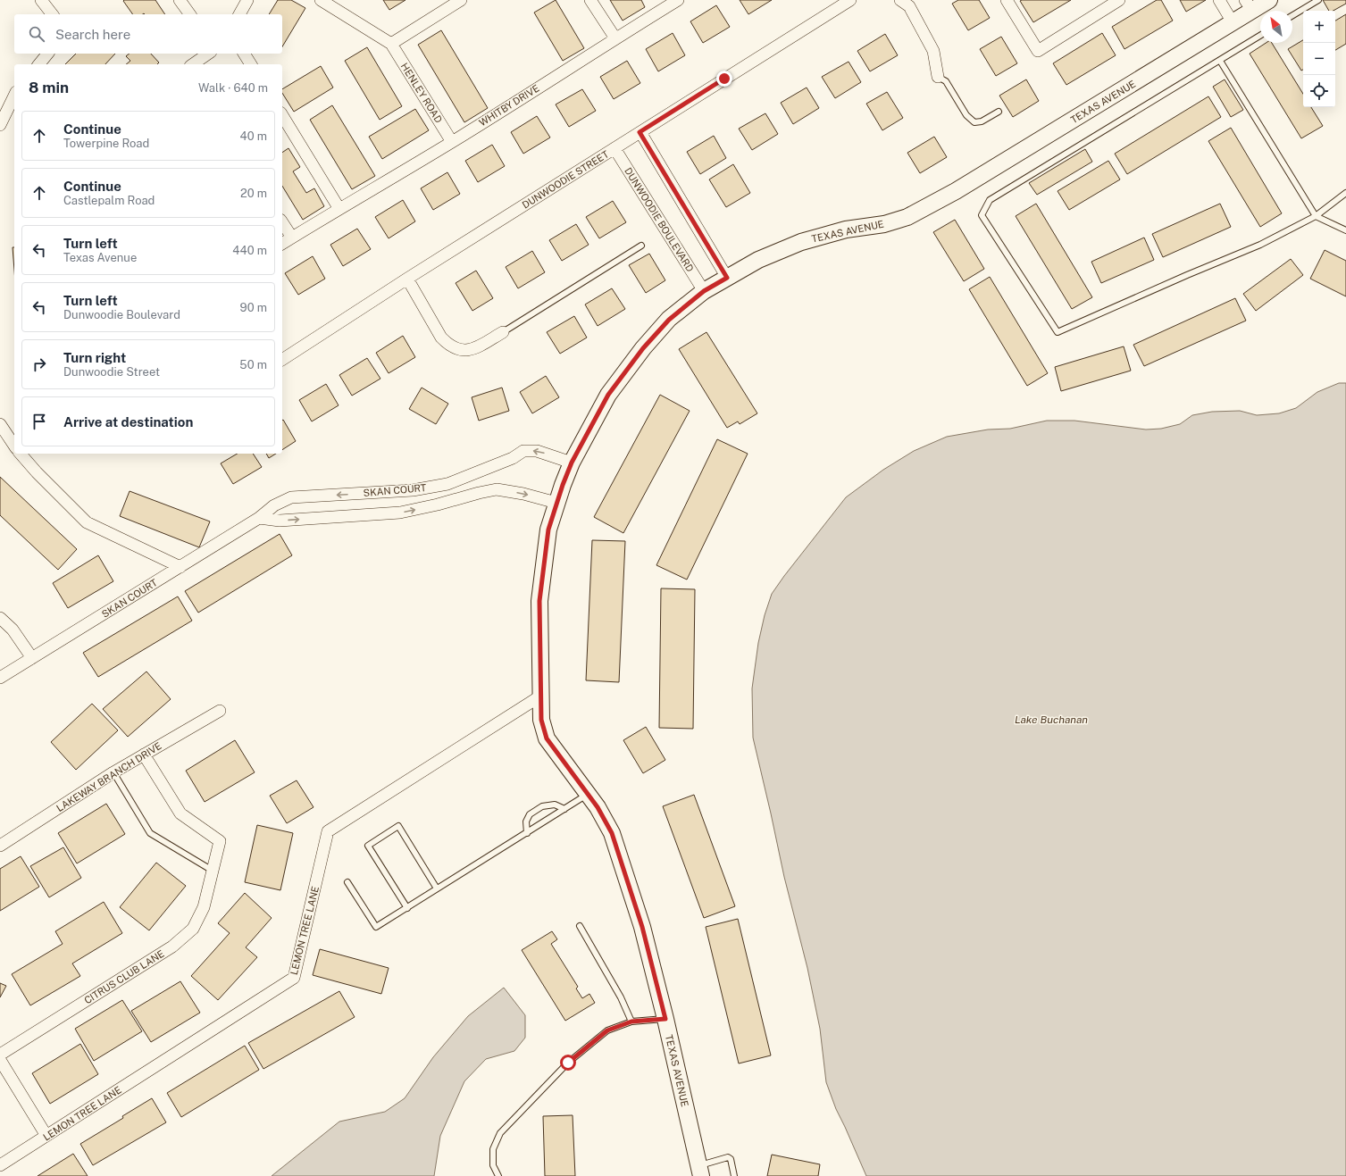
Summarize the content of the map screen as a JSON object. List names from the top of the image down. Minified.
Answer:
{"streets":{"street":["HENLEY ROAD","TEXAS AVENUE","WHITBY DRIVE","DUNWOODIE STREET","DUNWOODIE BOULEVARD","SKAN COURT","LAKEWAY BRANCH DRIVE","LEMON TREE LANE","CITRUS CLUB LANE"]},"crossings":[["HENLEY ROAD","WHITBY DRIVE"],["TEXAS AVENUE","DUNWOODIE BOULEVARD"],["TEXAS AVENUE","SKAN COURT"],["TEXAS AVENUE","LEMON TREE LANE"],["DUNWOODIE STREET","DUNWOODIE BOULEVARD"],["LAKEWAY BRANCH DRIVE","CITRUS CLUB LANE"]],"water":["Lake Buchanan"],"north":"top left","page":{"map_buttons":["+","−"],"search":"Search here","heading":["8 min","Walk · 640 m"],"list":[["Continue","Towerpine Road","40 m"],["Continue","Castlepalm Road","20 m"],["Turn left","Texas Avenue","440 m"],["Turn left","Dunwoodie Boulevard","90 m"],["Turn right","Dunwoodie Street","50 m"],"Arrive at destination"]}}
